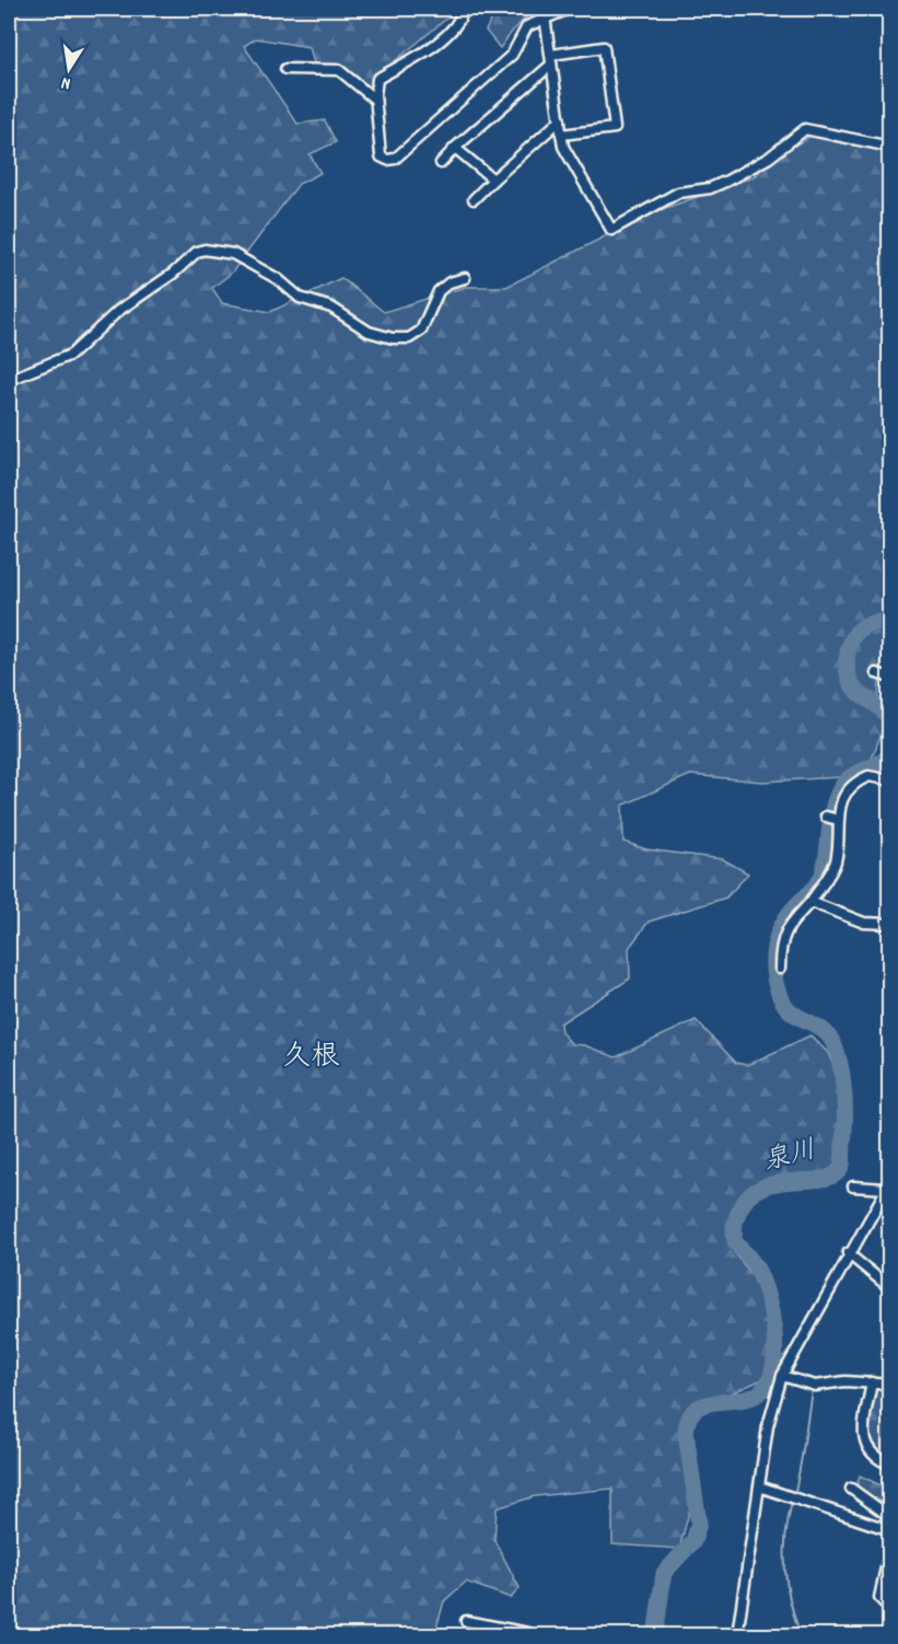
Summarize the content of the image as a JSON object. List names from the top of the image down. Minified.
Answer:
{"districts":["久根"],"water":["泉川"],"north":"bottom"}
